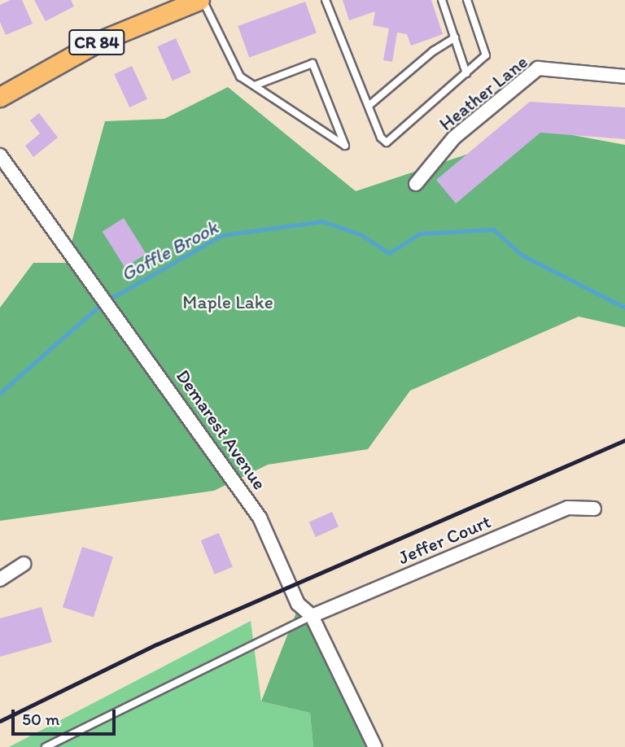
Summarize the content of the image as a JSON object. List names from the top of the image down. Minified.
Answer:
{"streets":{"main road":["CR 84"],"street":["Heather Lane","Demarest Avenue","Jeffer Court"]},"crossings":[["Demarest Avenue","Jeffer Court"]],"water":["Goffle Brook"],"parks":["Maple Lake"],"scale_bar":"50 m"}
